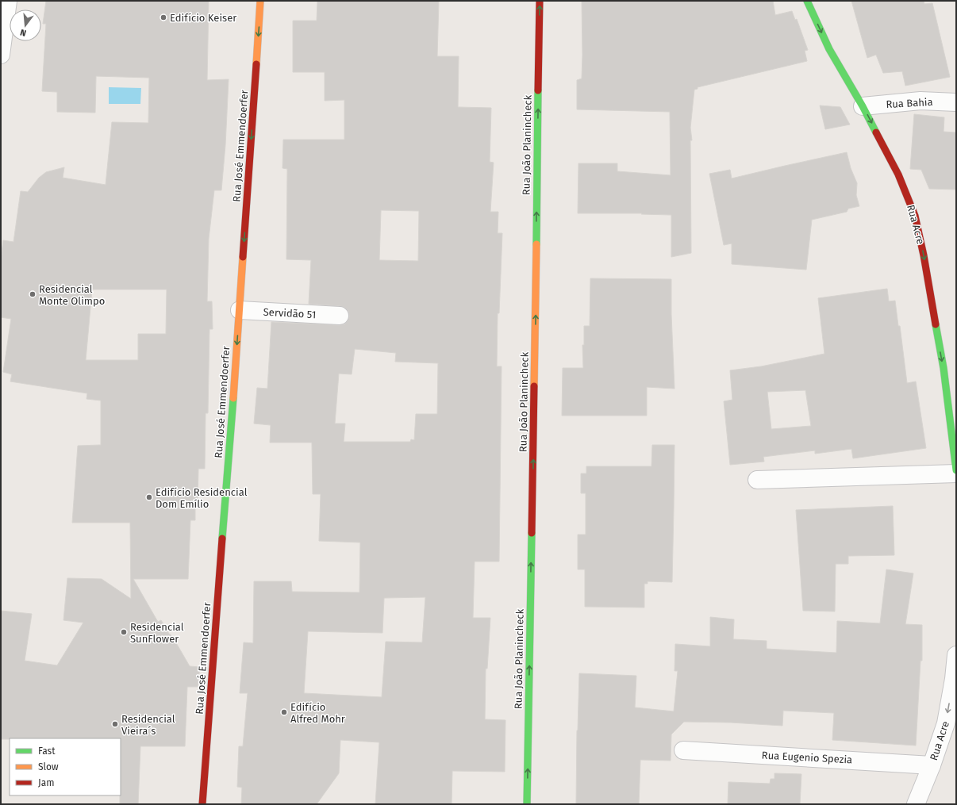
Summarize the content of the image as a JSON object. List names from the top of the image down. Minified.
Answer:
{"streets":{"street":["Rua Bahia","Rua João Planincheck","Rua José Emmendoerfer","Rua Acre","Servidão 51","Rua Eugenio Spezia"]},"crossings":[["Rua Bahia","Rua Acre"],["Rua José Emmendoerfer","Servidão 51"],["Rua Acre","Rua Eugenio Spezia"]],"one_way":["Rua João Planincheck","Rua José Emmendoerfer","Rua Acre"],"places":["Edifício Keiser","Residencial Monte Olimpo","Edifício Residencial Dom Emílio","Residencial SunFlower","Edifício Alfred Mohr","Residencial Vieira´s"],"legend":["Fast","Slow","Jam"],"north":"bottom"}
